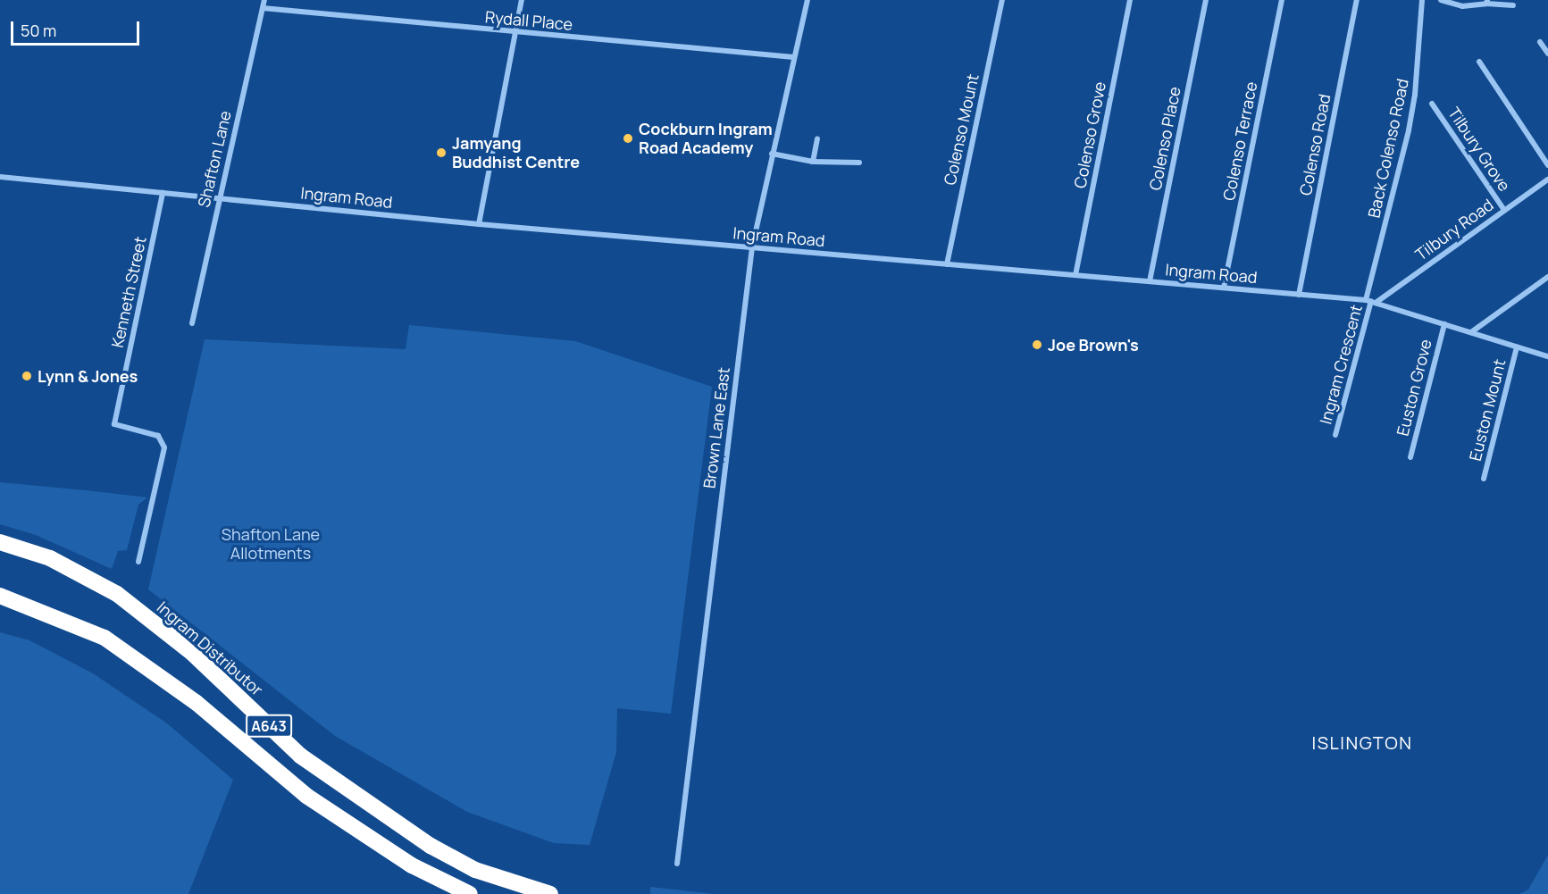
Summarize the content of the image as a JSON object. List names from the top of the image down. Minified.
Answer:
{"streets":{"highway":["Ingram Distributor","A643"],"street":["Rydall Place","Colenso Mount","Colenso Grove","Colenso Place","Colenso Terrace","Colenso Road","Back Colenso Road","Tilbury Grove","Shafton Lane","Ingram Road","Tilbury Road","Kenneth Street","Ingram Crescent","Euston Grove","Euston Mount","Brown Lane East"]},"crossings":[["Rydall Place","Shafton Lane"],["Rydall Place","Brown Lane East"],["Colenso Mount","Ingram Road"],["Colenso Grove","Ingram Road"],["Colenso Place","Ingram Road"],["Colenso Terrace","Ingram Road"],["Colenso Road","Ingram Road"],["Back Colenso Road","Ingram Road"],["Back Colenso Road","Tilbury Road"],["Back Colenso Road","Ingram Crescent"],["Tilbury Grove","Tilbury Road"],["Shafton Lane","Ingram Road"],["Ingram Road","Tilbury Road"],["Ingram Road","Kenneth Street"],["Ingram Road","Ingram Crescent"],["Ingram Road","Euston Grove"],["Ingram Road","Euston Mount"],["Ingram Road","Brown Lane East"],["Tilbury Road","Ingram Crescent"]],"districts":["ISLINGTON"],"parks":["Shafton Lane Allotments"],"places":["Cockburn Ingram Road Academy","Jamyang Buddhist Centre","Joe Brown's","Lynn & Jones"],"scale_bar":"50 m"}
